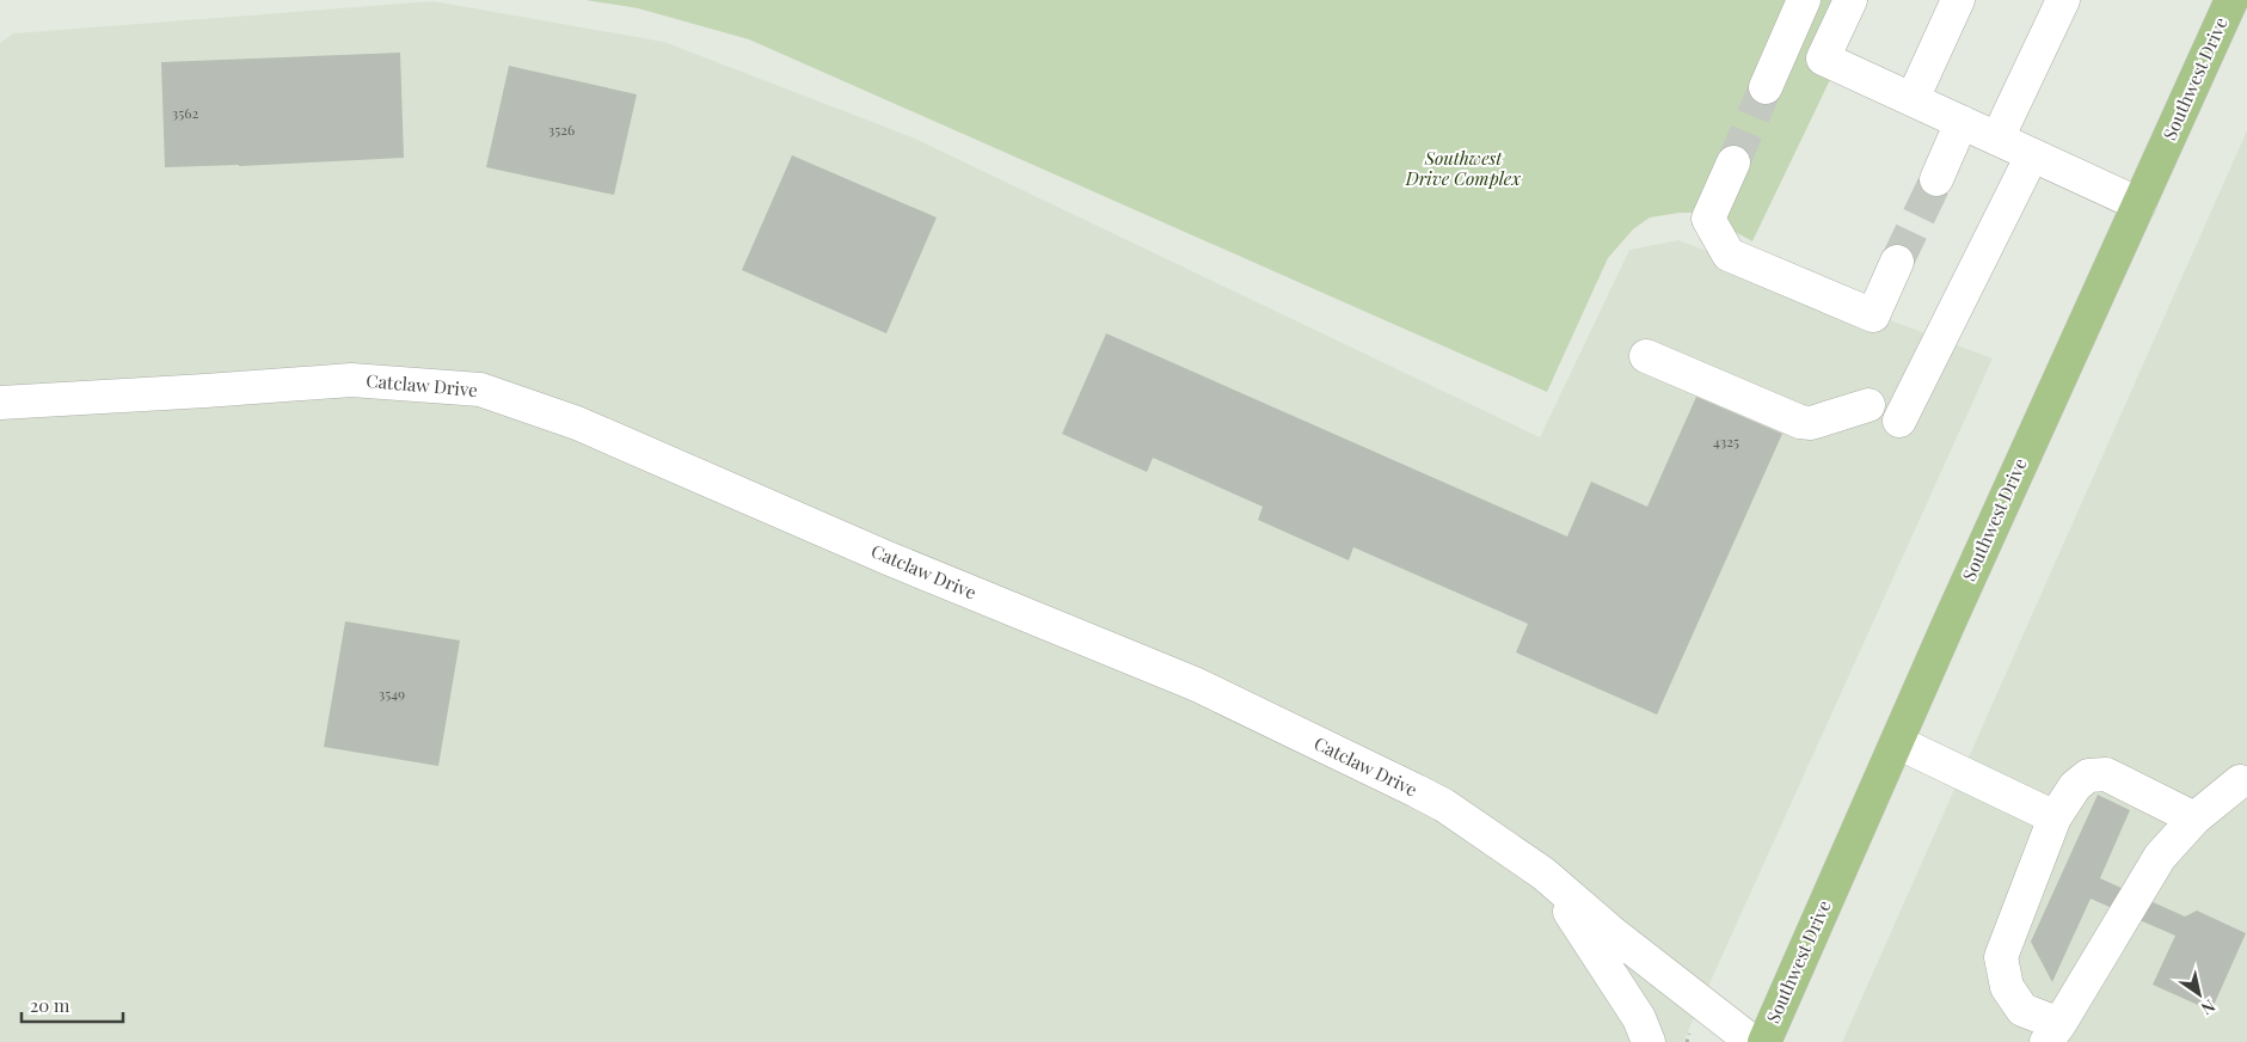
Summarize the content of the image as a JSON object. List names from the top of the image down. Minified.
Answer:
{"streets":{"main road":["Southwest Drive"],"street":["Catclaw Drive"]},"parks":["Southwest Drive Complex"],"house_numbers":["3562","3526","4325","3549"],"scale_bar":"20 m","north":"bottom right"}
